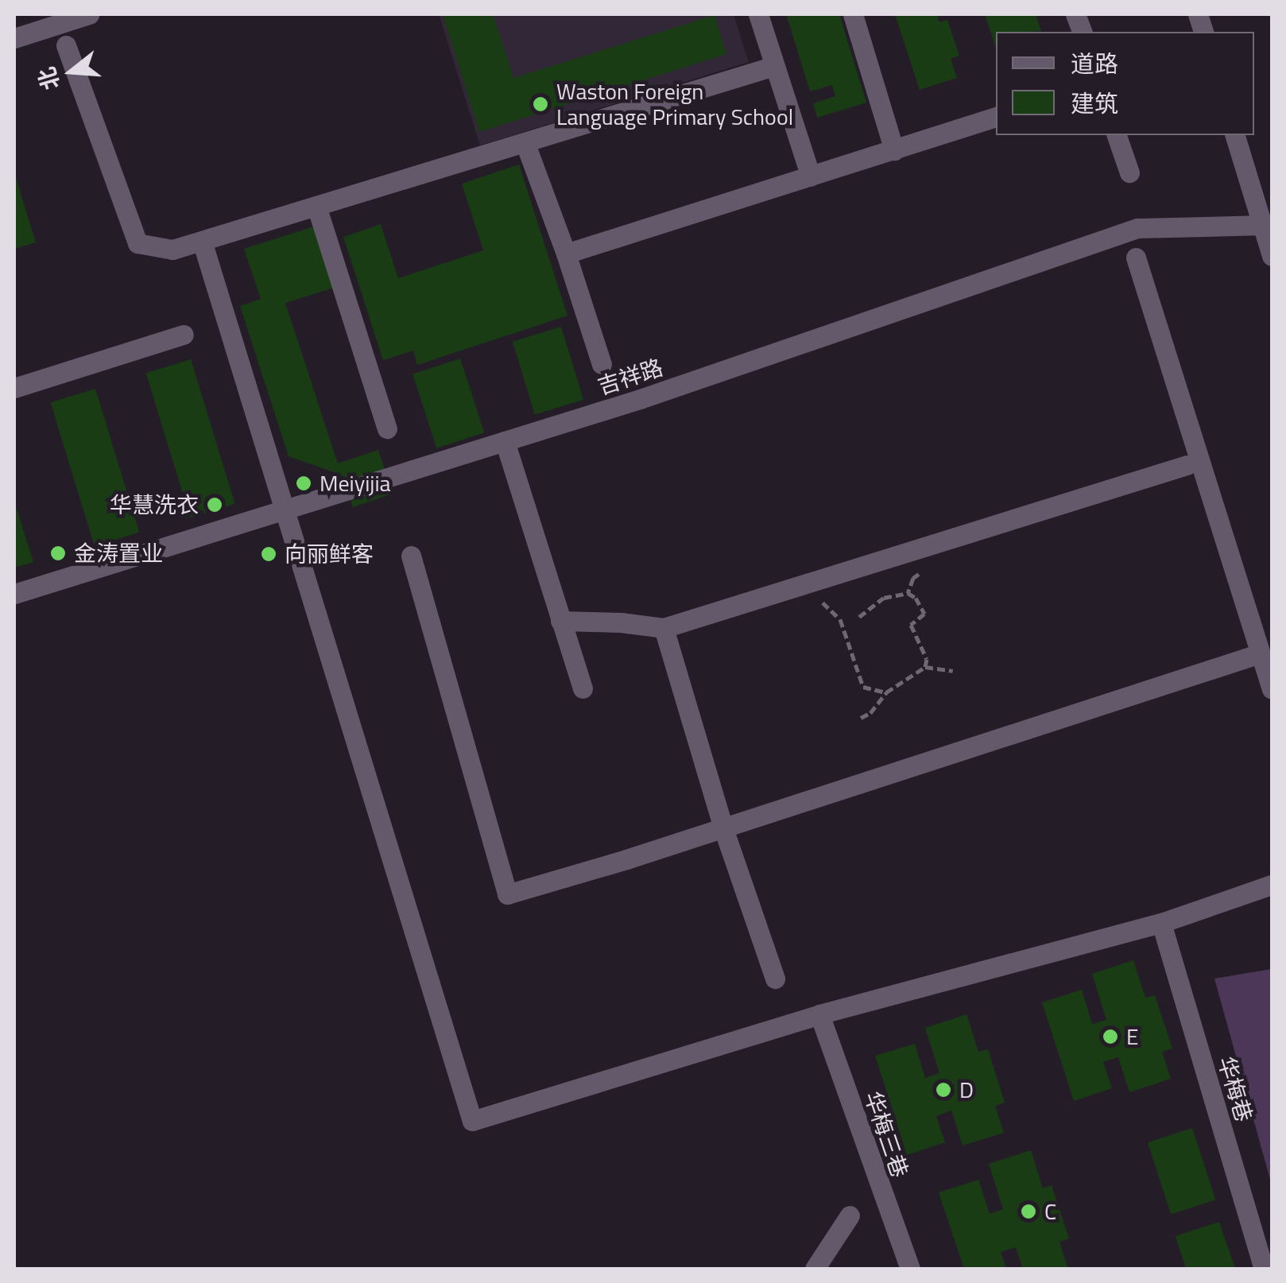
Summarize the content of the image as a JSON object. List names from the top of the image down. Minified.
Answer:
{"streets":{"street":["吉祥路","华梅巷","华梅三巷"]},"places":["Waston Foreign Language Primary School","Meiyijia","华慧洗衣","金涛置业","向丽鲜客","E","D","C"],"legend":["道路","建筑"],"north":"left"}
